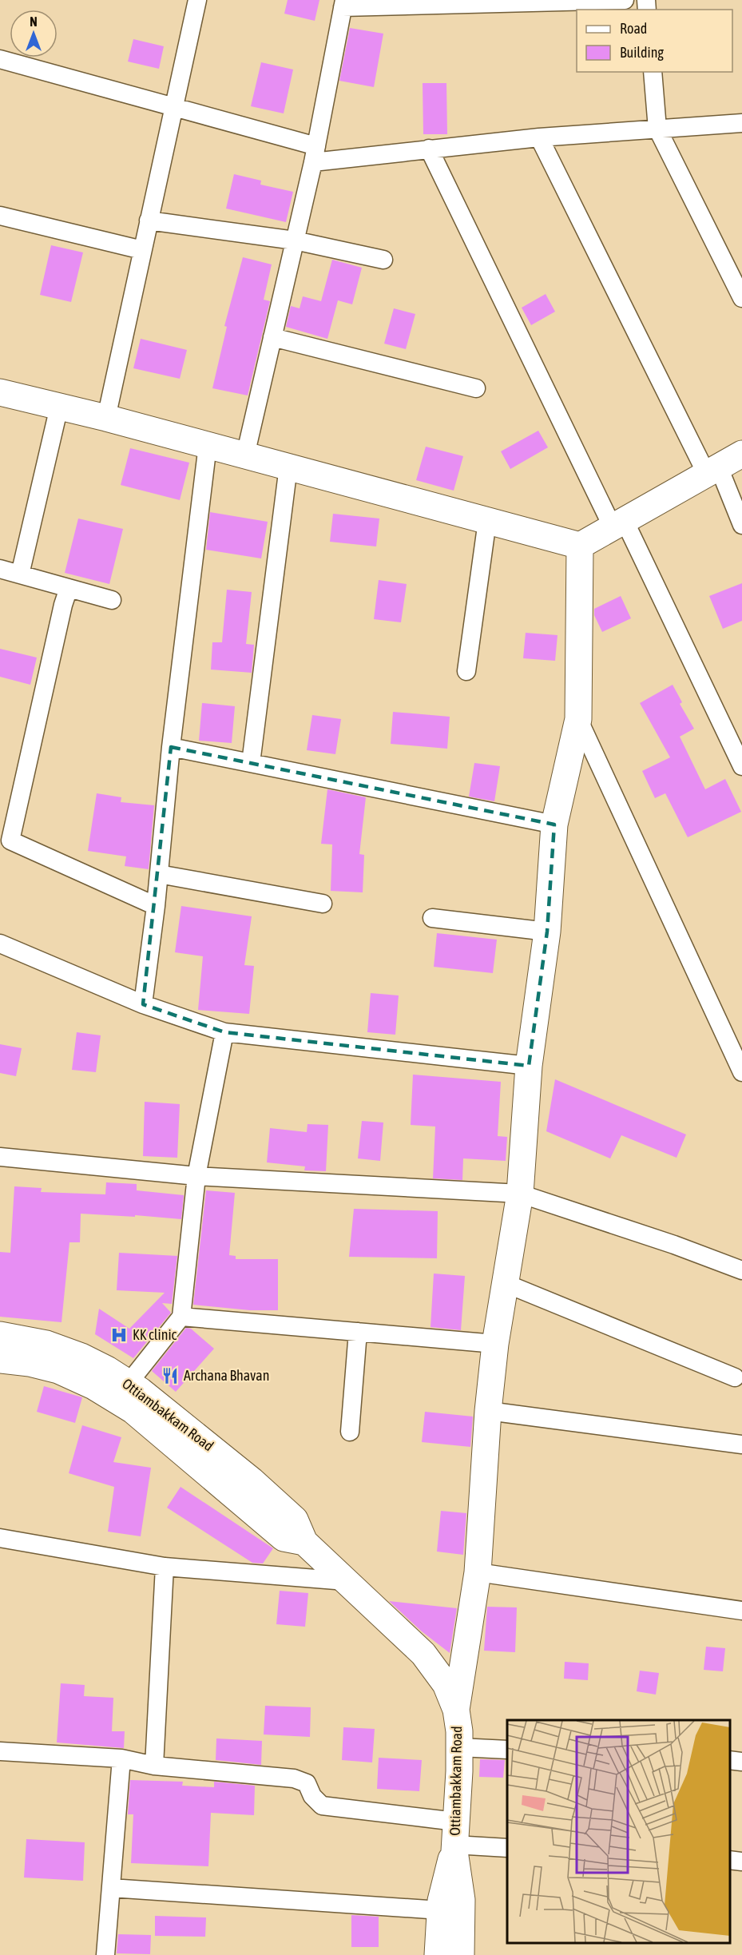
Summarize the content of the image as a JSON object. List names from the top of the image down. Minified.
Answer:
{"streets":{"street":["Ottiambakkam Road"]},"places":{"hospital":["KK clinic"],"restaurant":["Archana Bhavan"]},"legend":["Road","Building"],"north":"top"}
